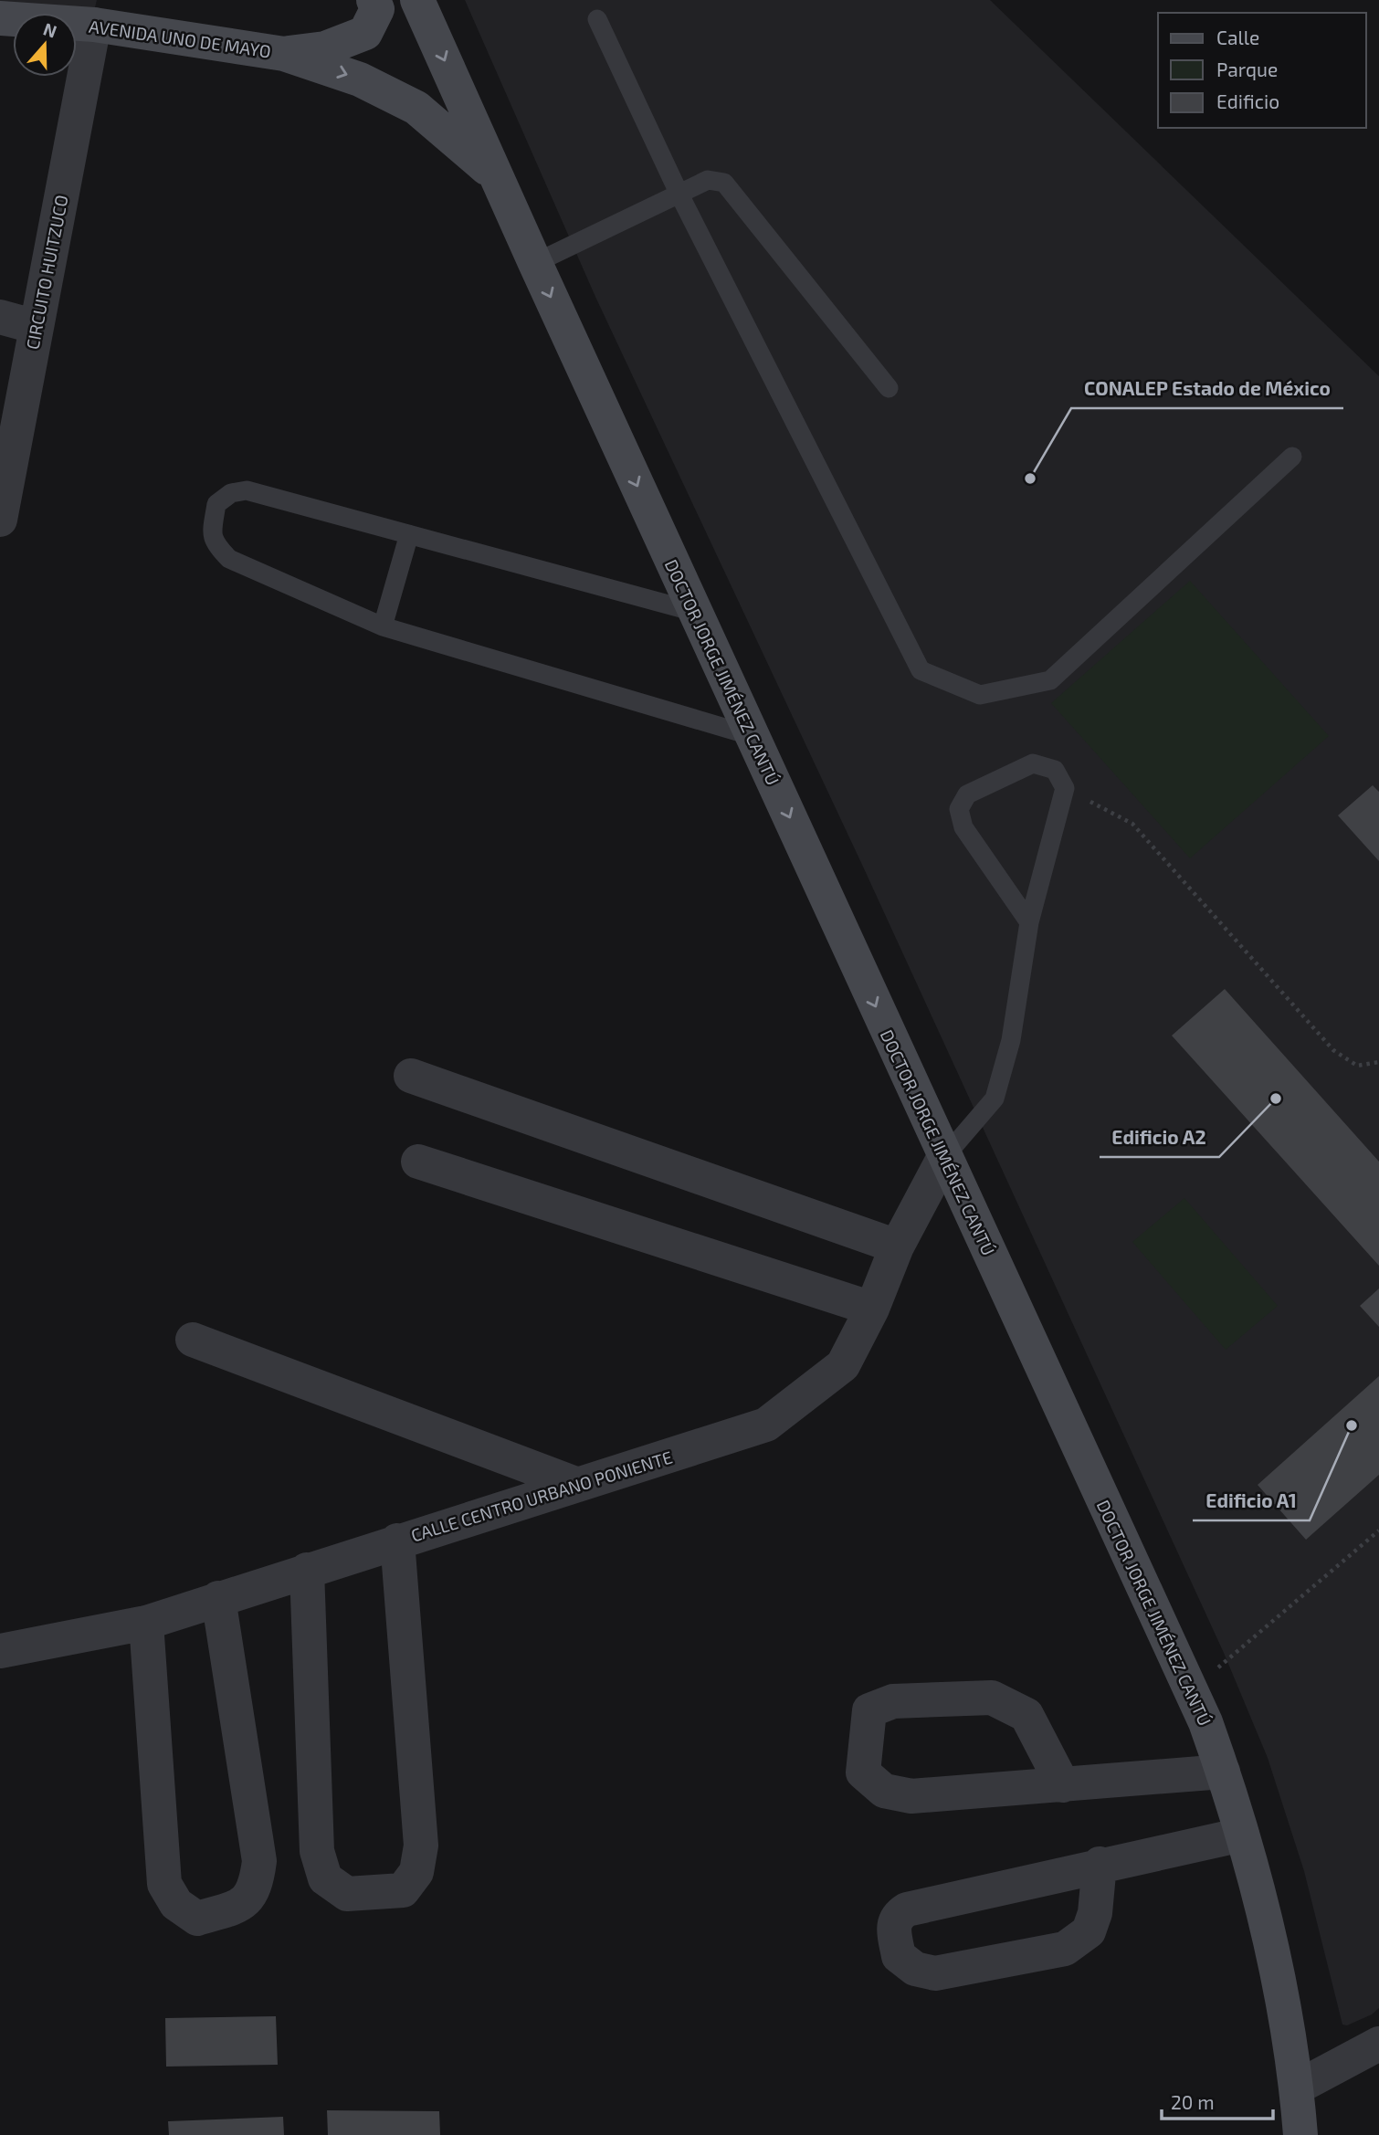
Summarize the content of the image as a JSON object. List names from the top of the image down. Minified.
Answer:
{"streets":{"main road":["AVENIDA UNO DE MAYO","DOCTOR JORGE JIMÉNEZ CANTÚ"],"street":["CIRCUITO HUITZUCO","CALLE CENTRO URBANO PONIENTE"]},"crossings":[["AVENIDA UNO DE MAYO","CIRCUITO HUITZUCO"],["DOCTOR JORGE JIMÉNEZ CANTÚ","CALLE CENTRO URBANO PONIENTE"]],"one_way":["DOCTOR JORGE JIMÉNEZ CANTÚ"],"places":["CONALEP Estado de México","Edificio A2","Edificio A1"],"legend":["Calle","Parque","Edificio"],"scale_bar":"20 m","north":"top"}
